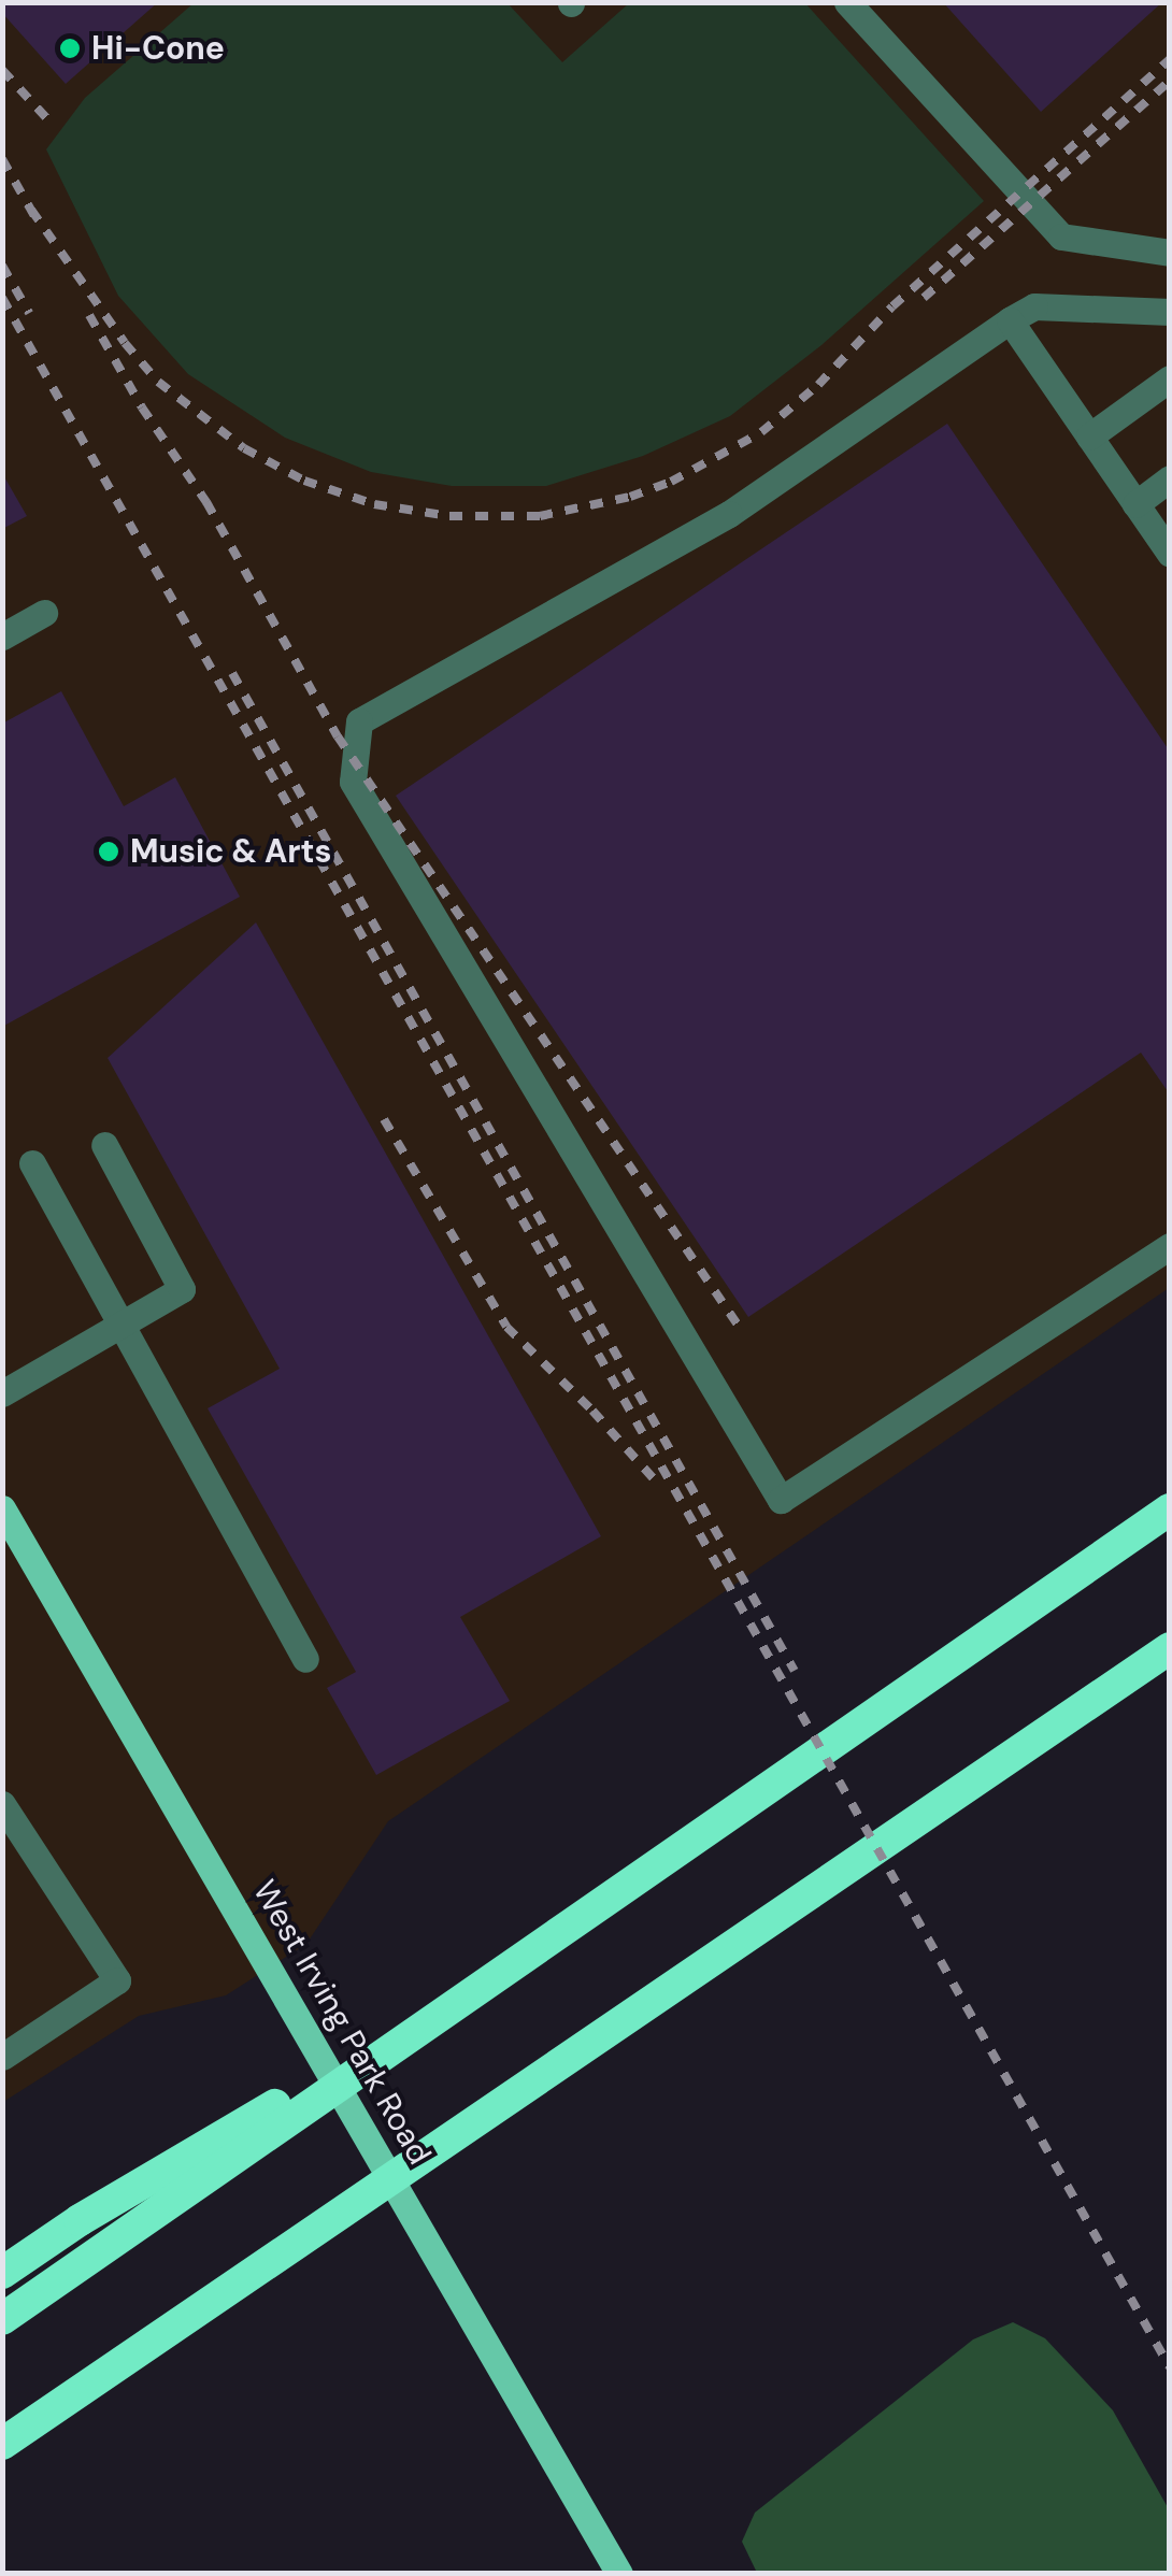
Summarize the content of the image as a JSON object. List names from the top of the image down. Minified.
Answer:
{"streets":{"main road":["West Irving Park Road"]},"places":["Hi-Cone","Music & Arts"]}
